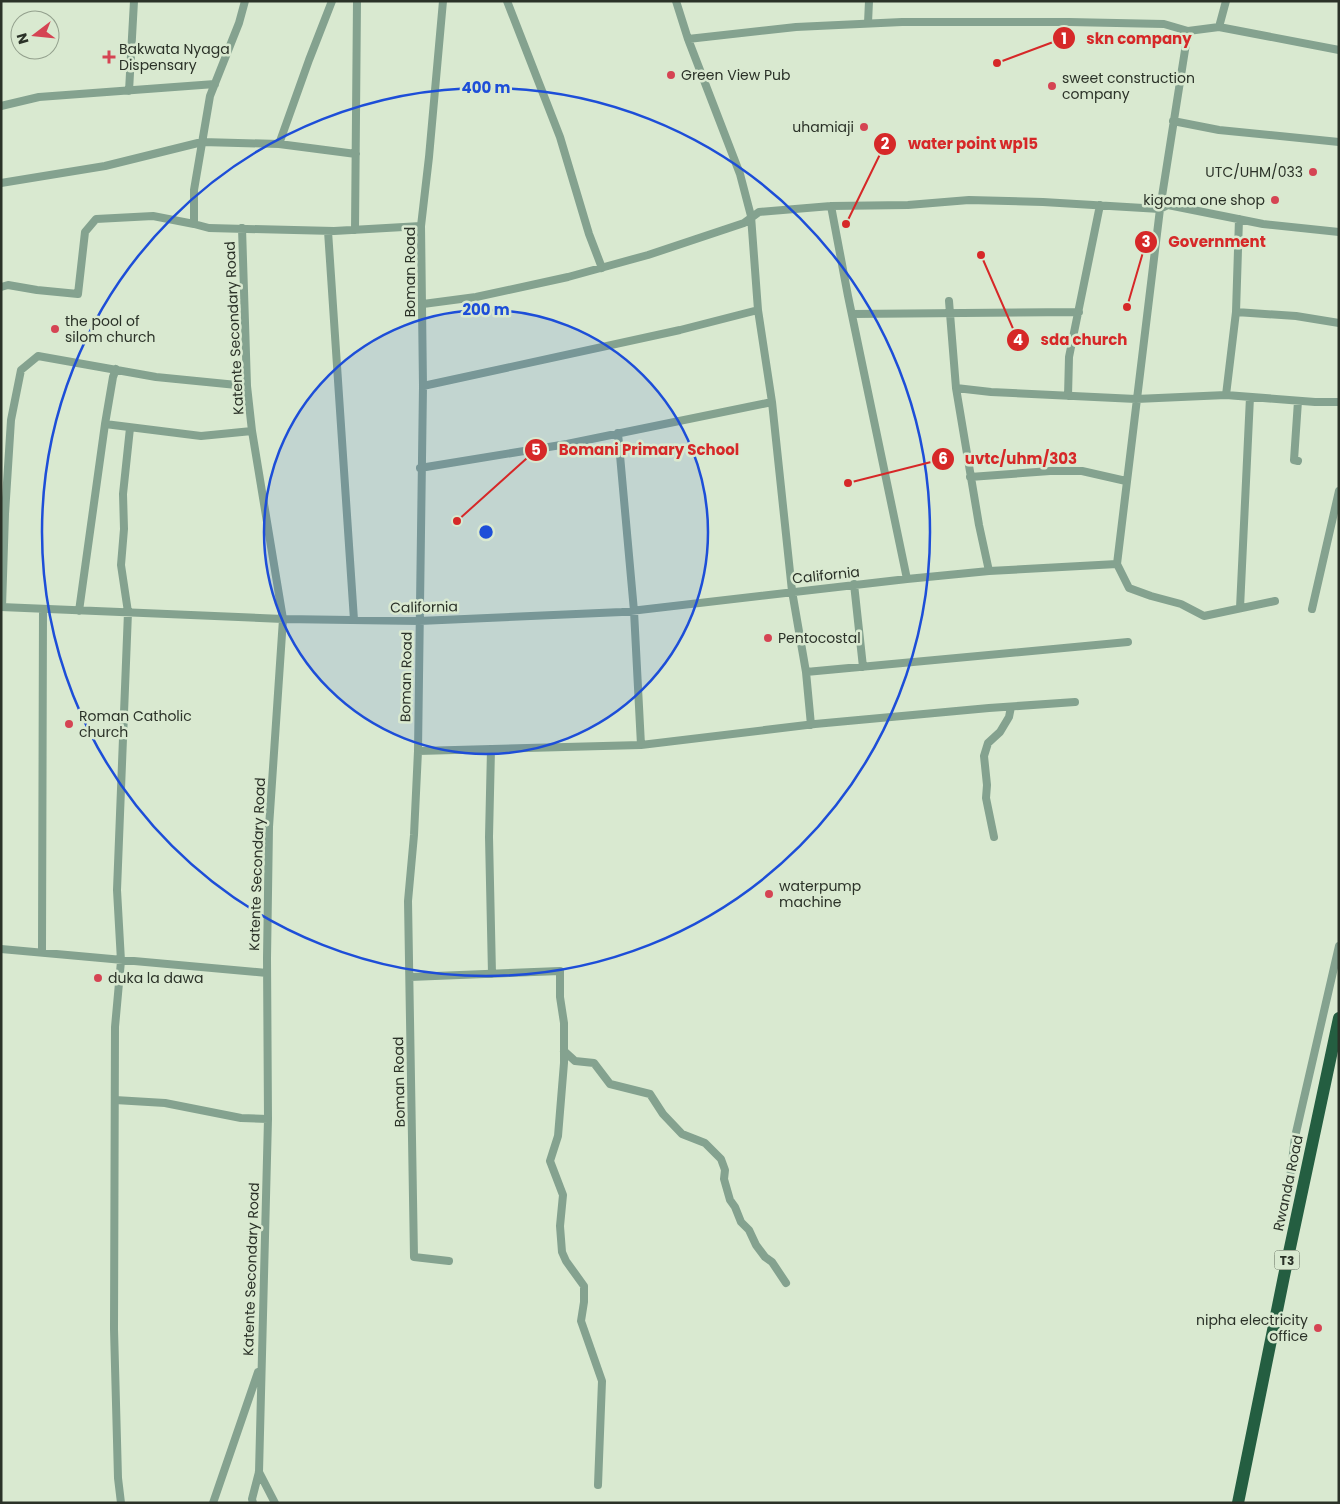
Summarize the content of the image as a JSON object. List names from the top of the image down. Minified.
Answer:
{"streets":{"highway":["Rwanda Road","T3"],"street":["Boman Road","Katente Secondary Road","California"]},"crossings":[["Boman Road","California"],["Katente Secondary Road","California"]],"places":{"health":["Bakwata Nyaga Dispensary"],"other":["skn company","Green View Pub","sweet construction company","uhamiaji","UTC/UHM/033","kigoma one shop","water point wp15","sda church","Government","the pool of silom church","uvtc/uhm/303","Bomani Primary School","Pentocostal","Roman Catholic church","waterpump machine","duka la dawa","nipha electricity office"]},"north":"left","rings":["400 m","200 m"]}
